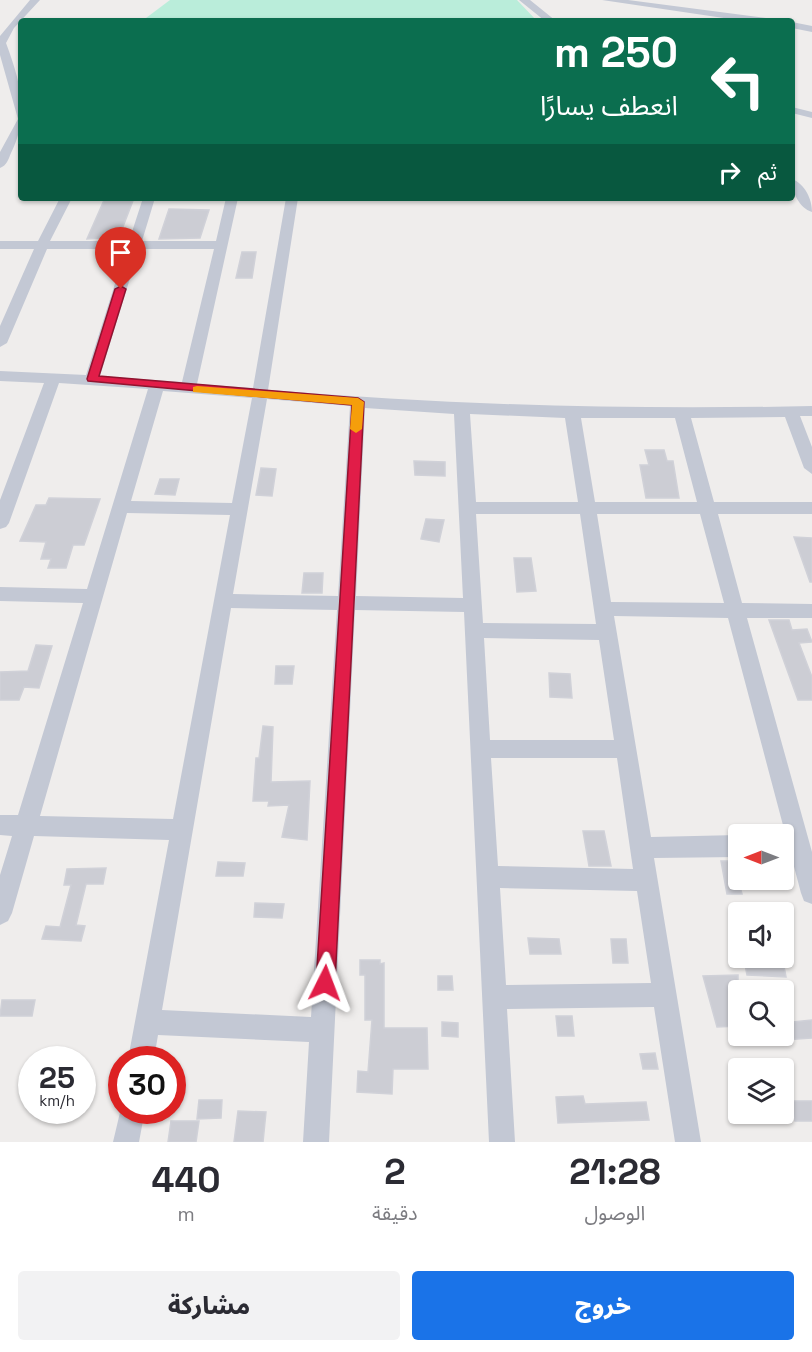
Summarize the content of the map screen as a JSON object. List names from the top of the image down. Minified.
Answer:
{"north":"left","page":{"turn":["250 m","انعطف يسارًا"],"then":"ثم","speed":"25 km/h","limit":"30","eta":["21:28","الوصول","2","دقيقة","440","m"],"buttons":["خروج","مشاركة"]}}
